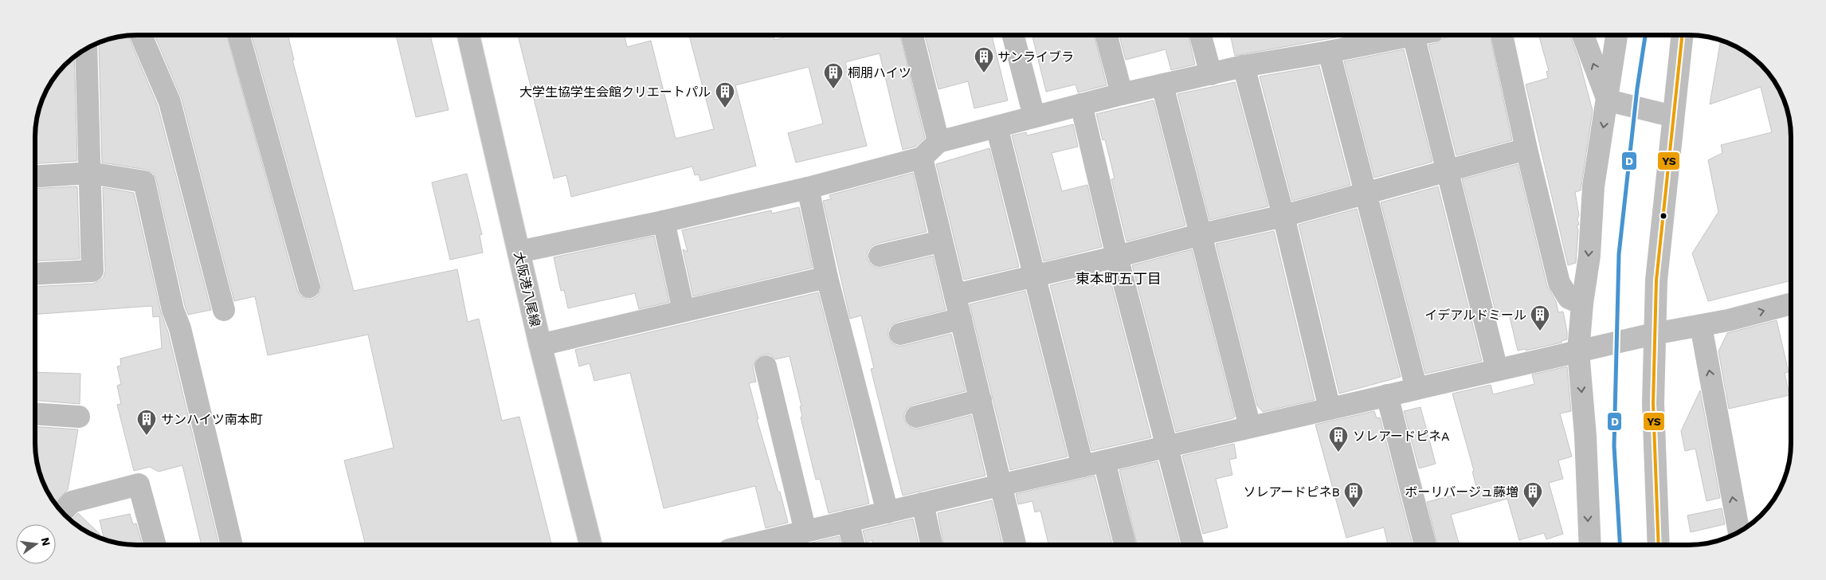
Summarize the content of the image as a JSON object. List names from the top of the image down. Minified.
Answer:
{"streets":{"street":["大阪港八尾線"]},"districts":["東本町五丁目"],"places":{"building":["サンライブラ","桐朋ハイツ","大学生協学生会館クリエートパル","イデアルドミール","サンハイツ南本町","ソレアードピネA","ソレアードピネB","ボーリバージュ藤増"]},"lines":["transit line D","transit line YS"],"north":"right"}
